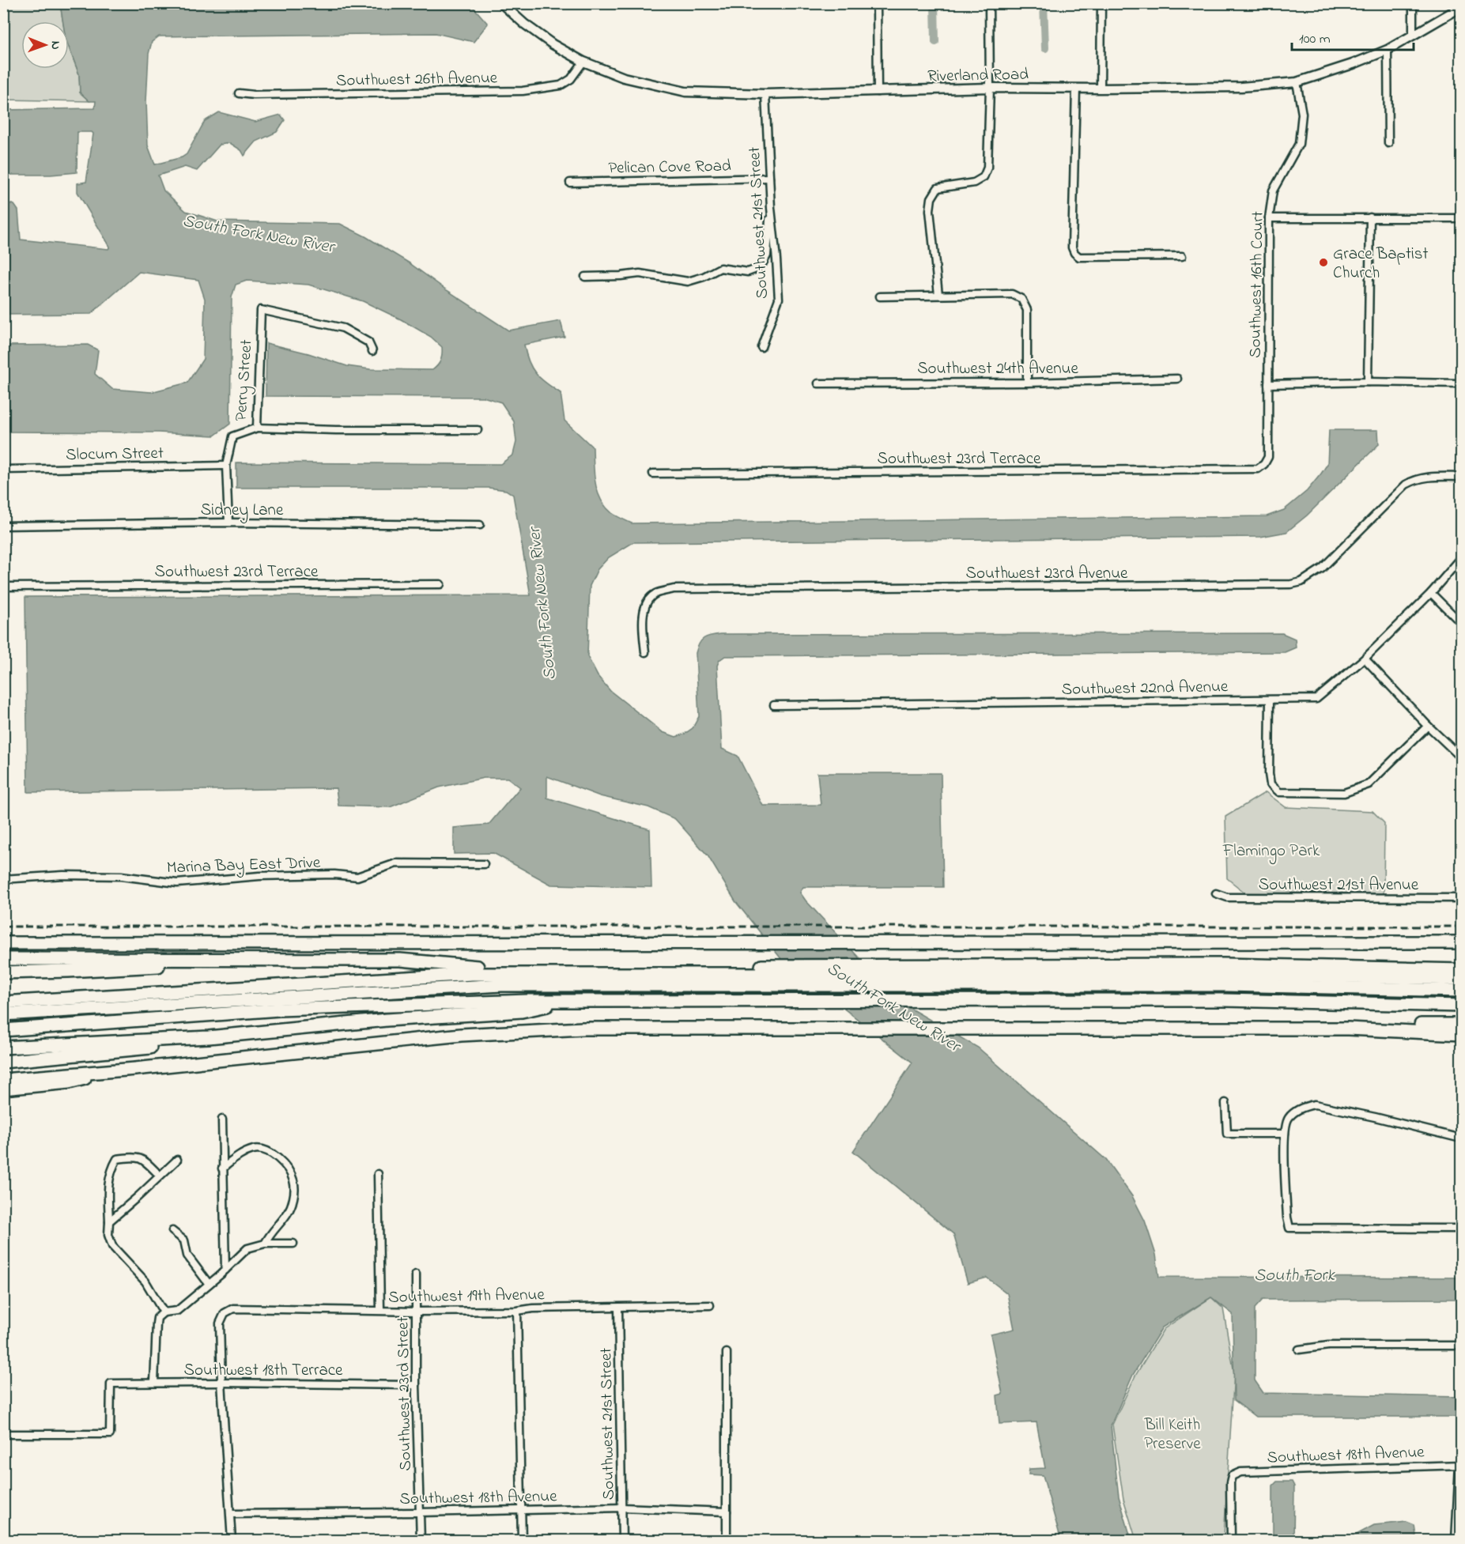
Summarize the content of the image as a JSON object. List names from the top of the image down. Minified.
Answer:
{"streets":{"street":["Riverland Road","Southwest 26th Avenue","Pelican Cove Road","Southwest 21st Street","Southwest 16th Court","Southwest 24th Avenue","Perry Street","Slocum Street","Southwest 23rd Terrace","Sidney Lane","Southwest 23rd Avenue","Southwest 22nd Avenue","Marina Bay East Drive","Southwest 21st Avenue","Southwest 19th Avenue","Southwest 18th Terrace","Southwest 23rd Street","Southwest 18th Avenue"]},"crossings":[["Riverland Road","Southwest 26th Avenue"],["Riverland Road","Southwest 21st Street"],["Riverland Road","Southwest 16th Court"],["Pelican Cove Road","Southwest 21st Street"],["Southwest 21st Street","Southwest 19th Avenue"],["Southwest 21st Street","Southwest 18th Avenue"],["Southwest 16th Court","Southwest 23rd Terrace"],["Perry Street","Slocum Street"],["Perry Street","Sidney Lane"],["Southwest 19th Avenue","Southwest 18th Terrace"],["Southwest 19th Avenue","Southwest 23rd Street"],["Southwest 18th Terrace","Southwest 23rd Street"],["Southwest 23rd Street","Southwest 18th Avenue"]],"water":["South Fork New River","South Fork"],"parks":["Flamingo Park","Bill Keith Preserve"],"places":["Grace Baptist Church"],"scale_bar":"100 m","north":"right"}
